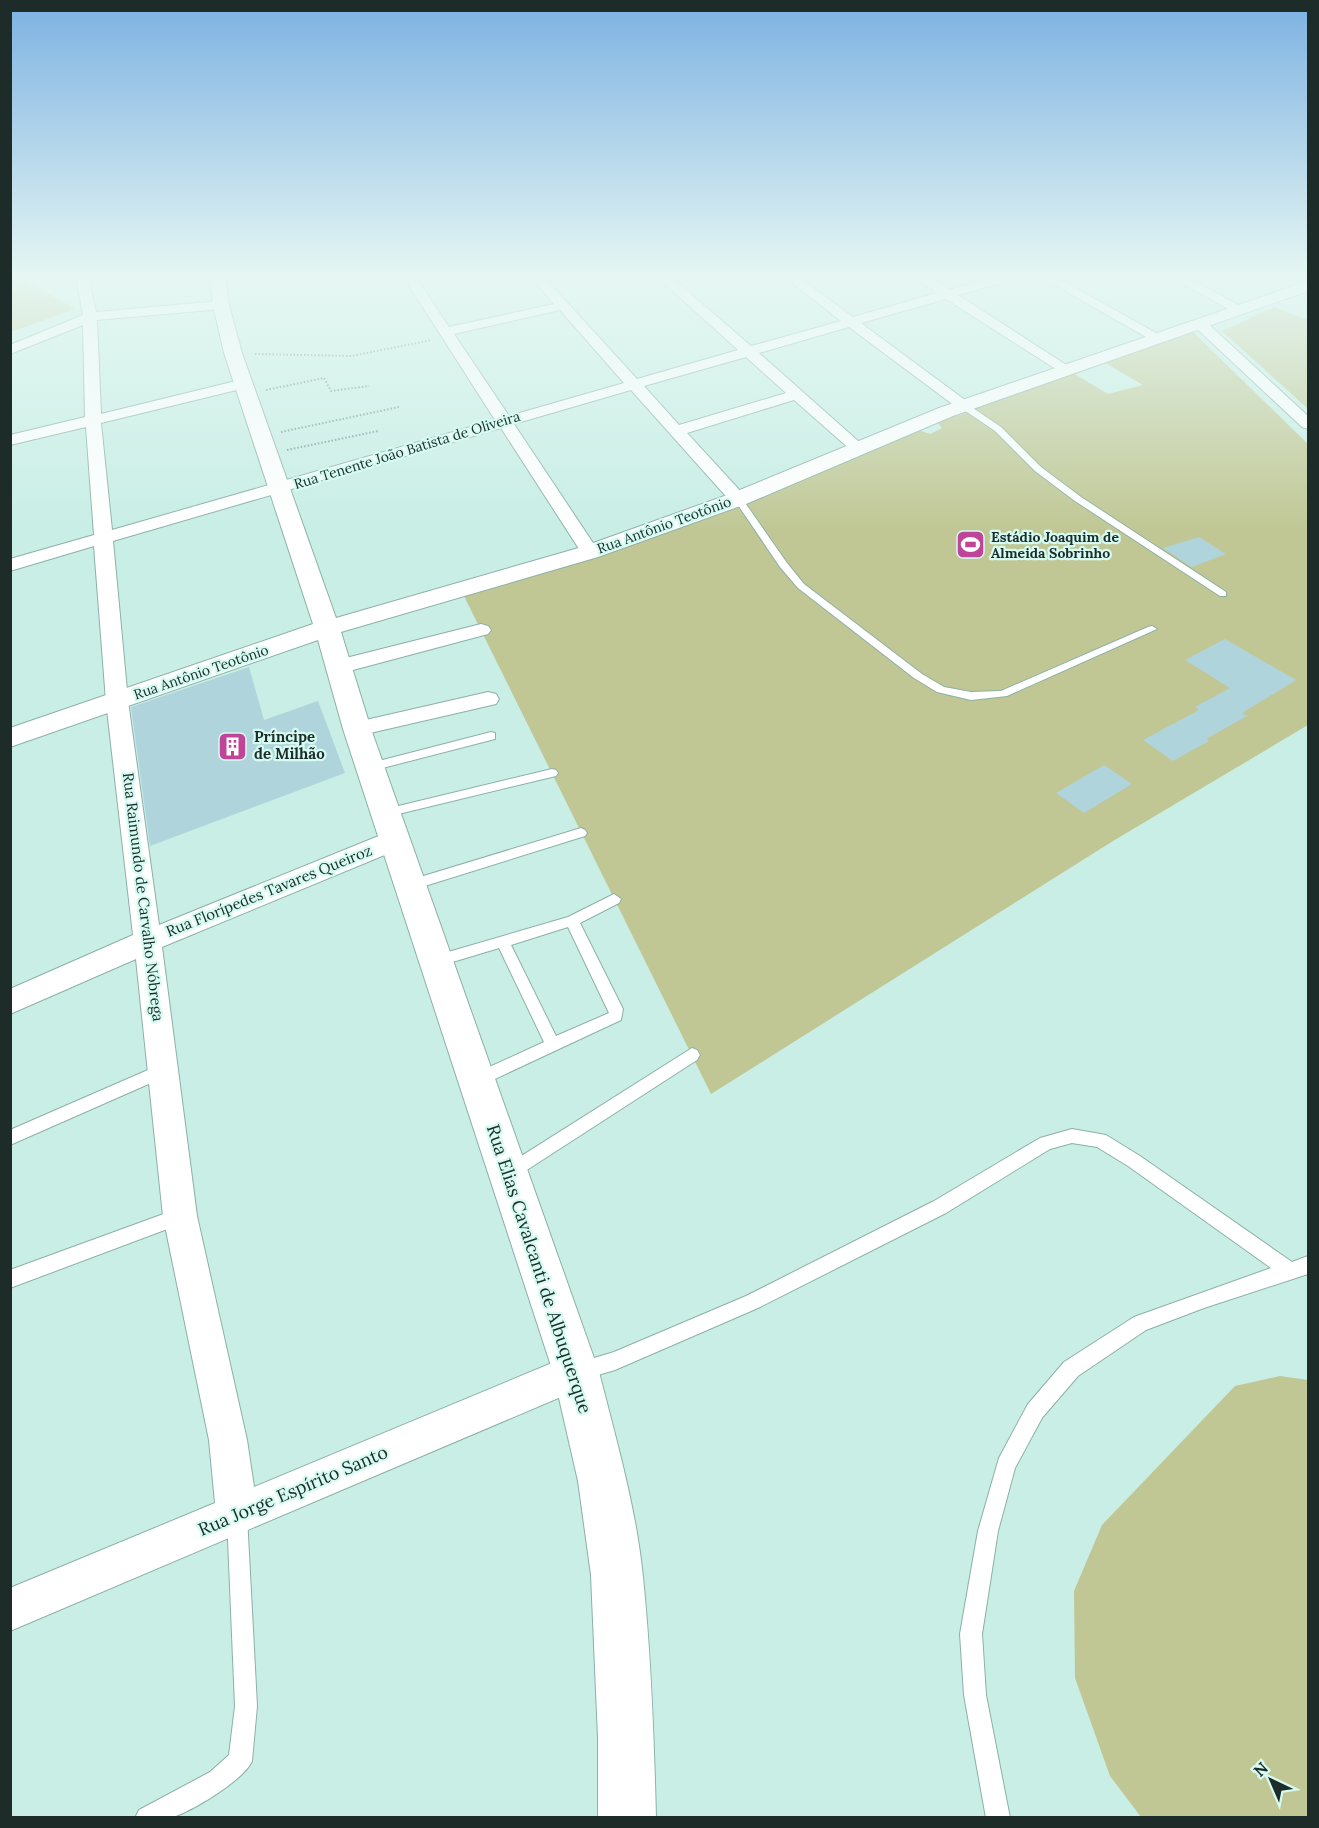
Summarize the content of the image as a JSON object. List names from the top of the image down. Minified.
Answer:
{"streets":{"street":["Rua Tenente João Batista de Oliveira","Rua Antônio Teotônio","Rua Florípedes Tavares Queiroz","Rua Raimundo de Carvalho Nóbrega","Rua Elias Cavalcanti de Albuquerque","Rua Jorge Espírito Santo"]},"crossings":[["Rua Tenente João Batista de Oliveira","Rua Raimundo de Carvalho Nóbrega"],["Rua Tenente João Batista de Oliveira","Rua Elias Cavalcanti de Albuquerque"],["Rua Antônio Teotônio","Rua Raimundo de Carvalho Nóbrega"],["Rua Antônio Teotônio","Rua Elias Cavalcanti de Albuquerque"],["Rua Florípedes Tavares Queiroz","Rua Raimundo de Carvalho Nóbrega"],["Rua Florípedes Tavares Queiroz","Rua Elias Cavalcanti de Albuquerque"],["Rua Raimundo de Carvalho Nóbrega","Rua Jorge Espírito Santo"],["Rua Elias Cavalcanti de Albuquerque","Rua Jorge Espírito Santo"]],"places":{"sports":["Estádio Joaquim de Almeida Sobrinho"],"building":["Príncipe de Milhão"]},"north":"top left"}
